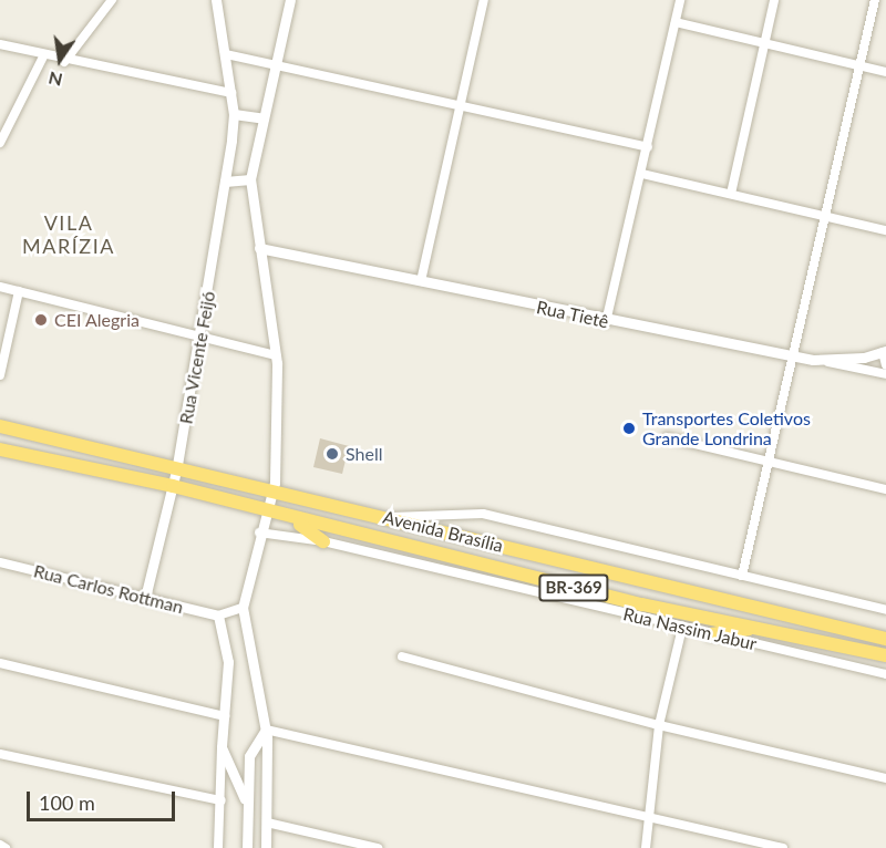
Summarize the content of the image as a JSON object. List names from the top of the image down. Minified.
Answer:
{"streets":{"highway":["Avenida Brasília","BR-369"],"street":["Rua Tietê","Rua Vicente Feijó","Rua Carlos Rottman","Rua Nassim Jabur"]},"crossings":[["Rua Vicente Feijó","Avenida Brasília"],["Rua Vicente Feijó","Rua Carlos Rottman"]],"districts":["VILA MARÍZIA"],"places":["CEI Alegria","Transportes Coletivos Grande Londrina","Shell"],"scale_bar":"100 m","north":"bottom"}
